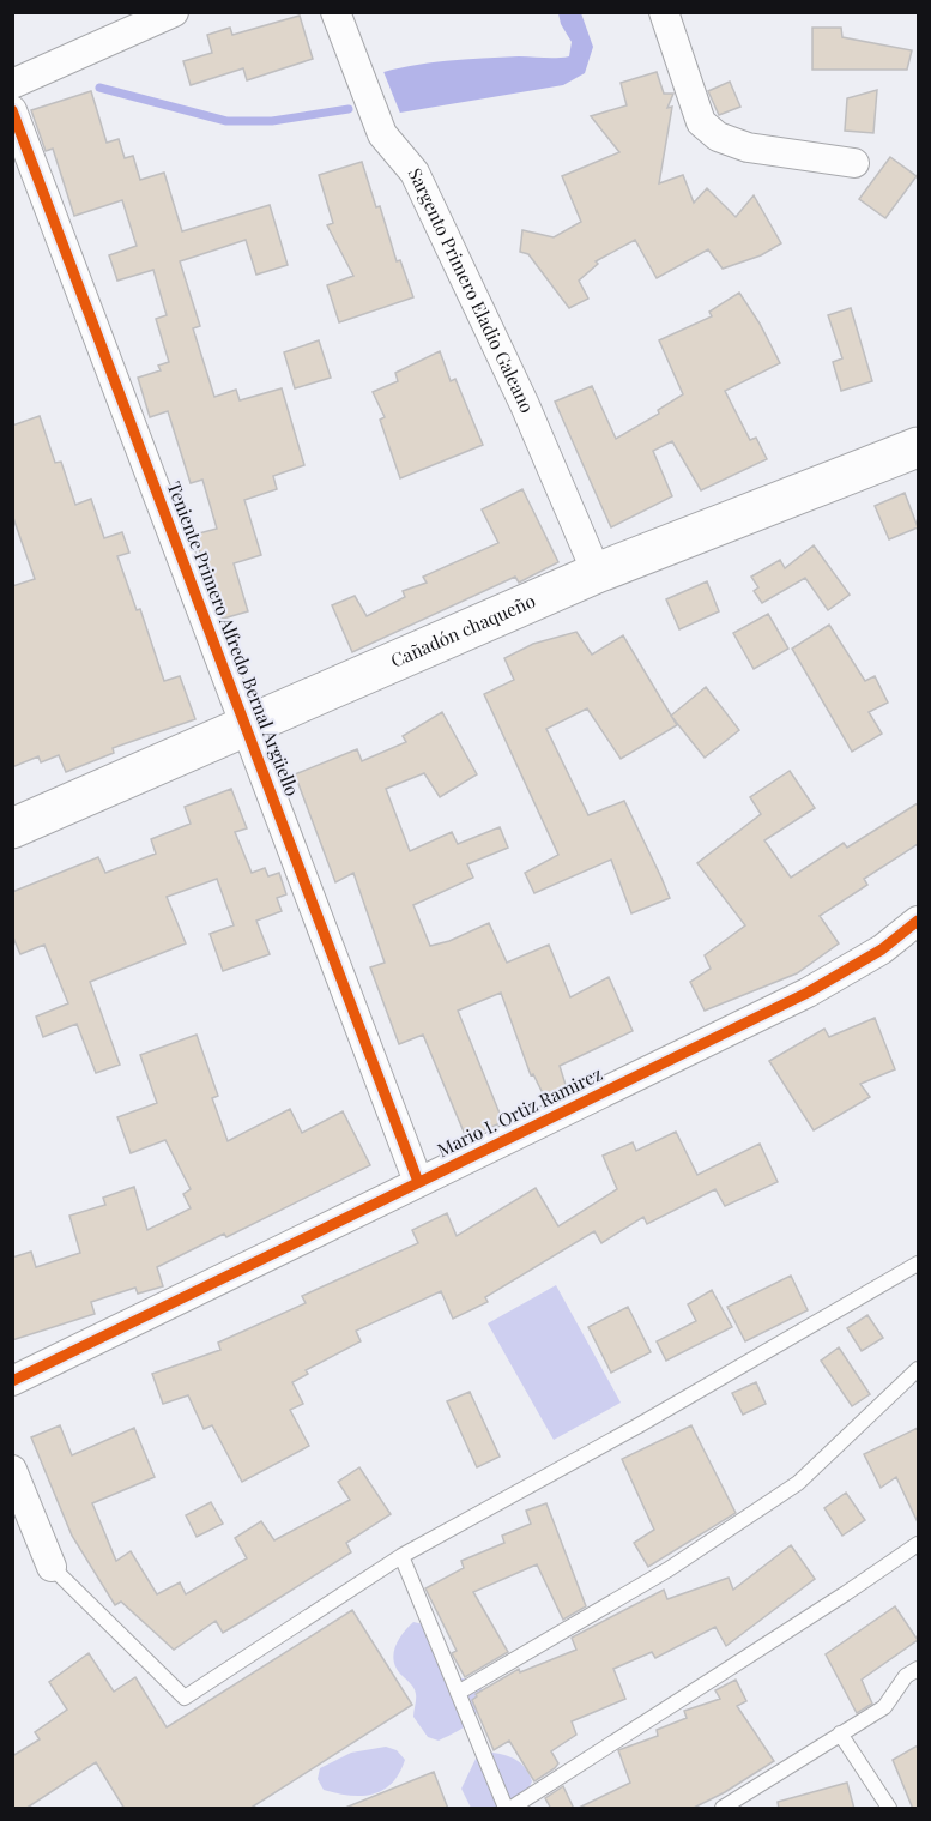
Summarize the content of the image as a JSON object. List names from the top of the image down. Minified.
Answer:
{"streets":{"main road":["Cañadón chaqueño"],"street":["Sargento Primero Eladio Galeano","Teniente Primero Alfredo Bernal Argüello","Mario I. Ortiz Ramirez"]},"crossings":[["Sargento Primero Eladio Galeano","Cañadón chaqueño"],["Cañadón chaqueño","Teniente Primero Alfredo Bernal Argüello"],["Teniente Primero Alfredo Bernal Argüello","Mario I. Ortiz Ramirez"]]}
